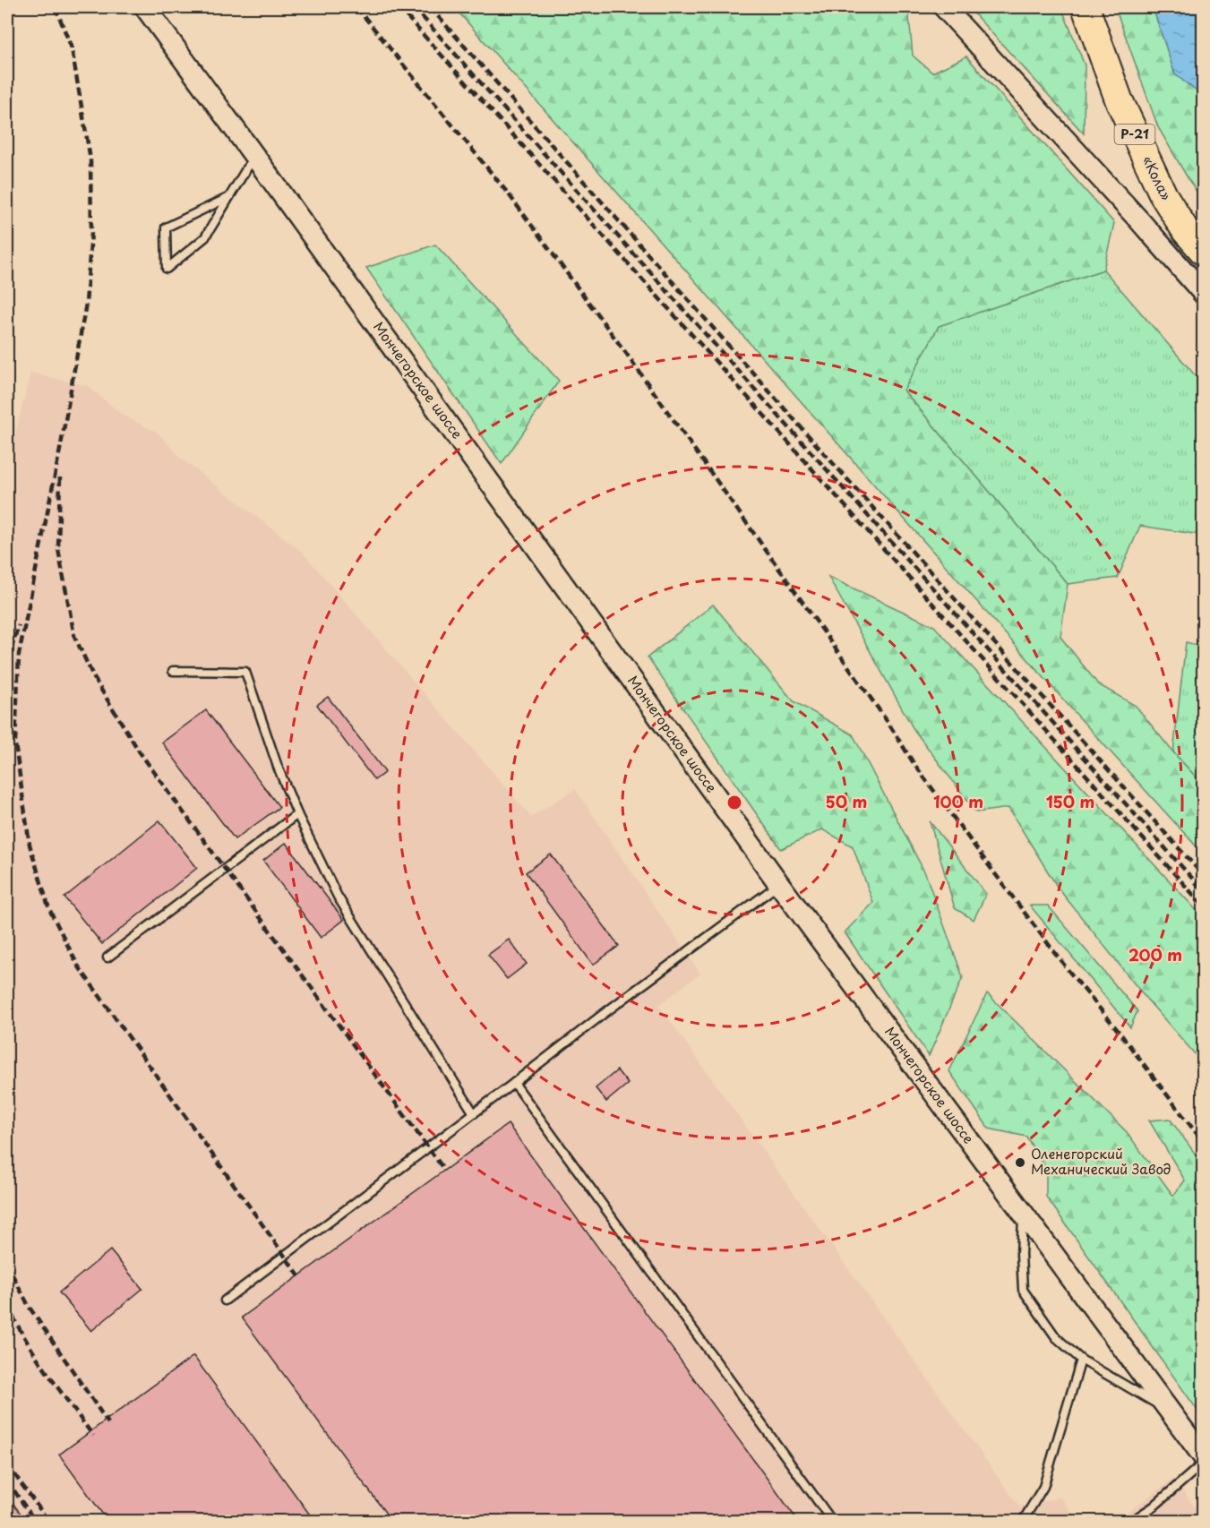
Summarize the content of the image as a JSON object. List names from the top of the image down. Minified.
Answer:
{"streets":{"highway":["Р-21","«Кола»"],"street":["Мончегорское шоссе"]},"places":["Оленегорский Механический Завод"],"rings":["50 m","100 m","150 m","200 m"]}
